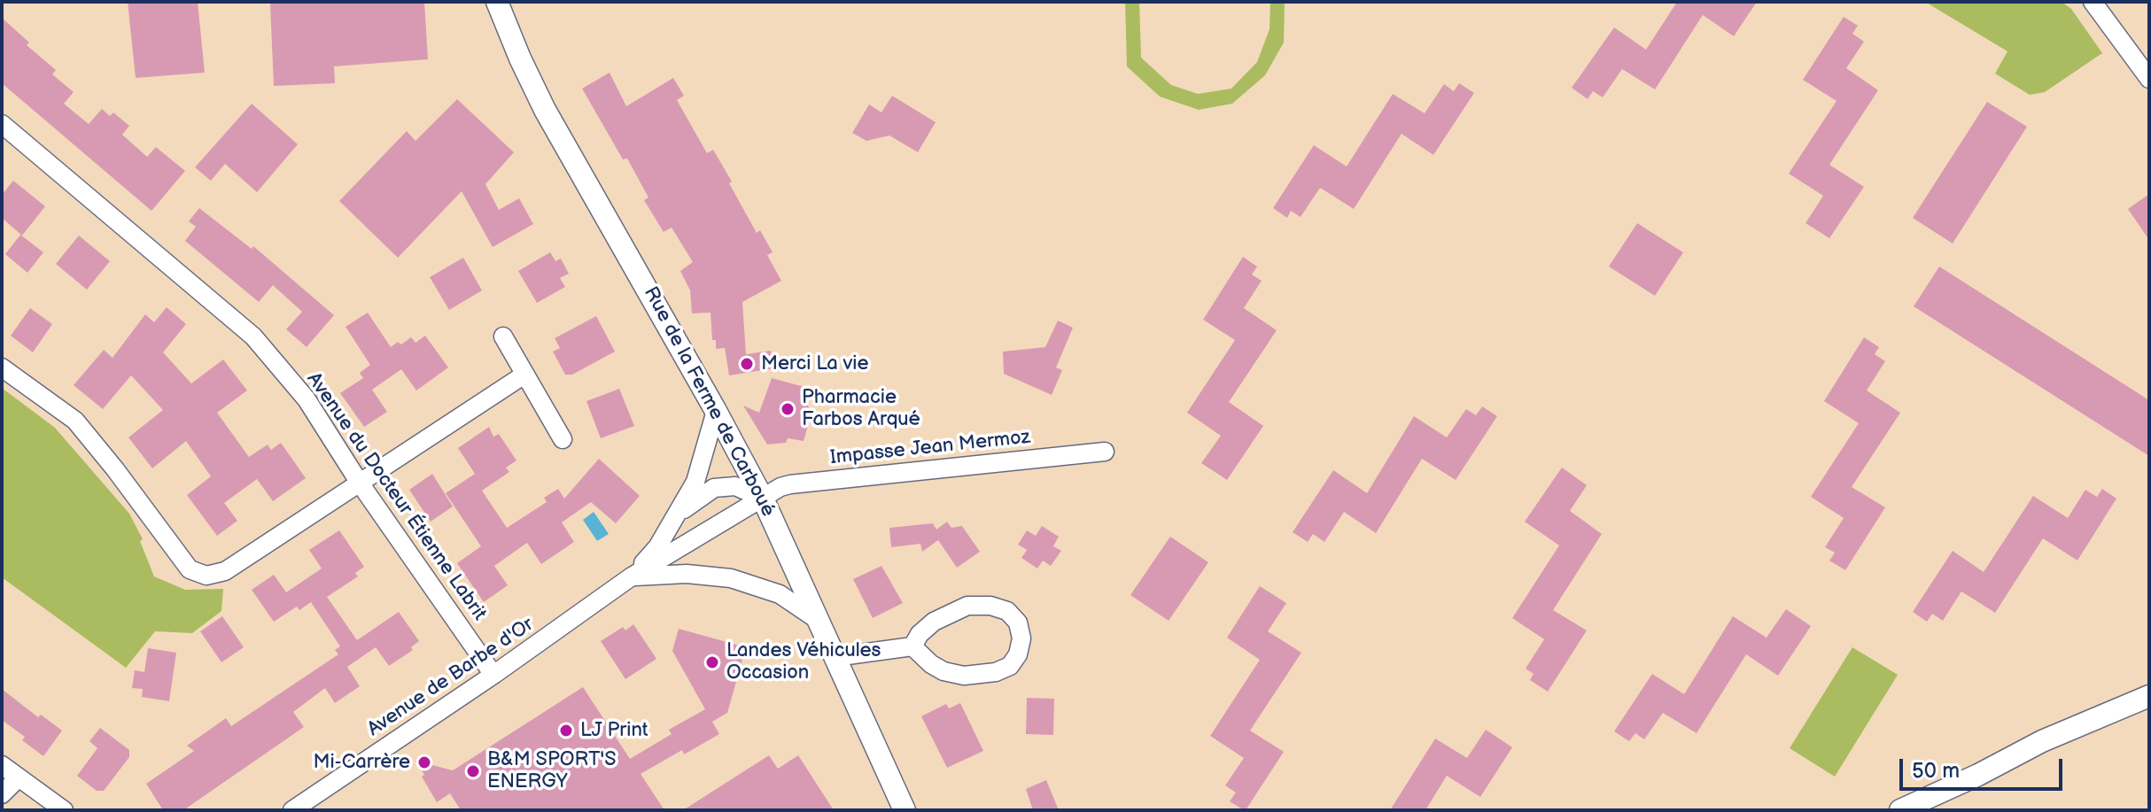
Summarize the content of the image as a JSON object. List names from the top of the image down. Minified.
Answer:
{"streets":{"street":["Rue de la Ferme de Carboué","Impasse Jean Mermoz","Avenue du Docteur Étienne Labrit","Avenue de Barbe d'Or"]},"crossings":[["Rue de la Ferme de Carboué","Impasse Jean Mermoz"],["Rue de la Ferme de Carboué","Avenue de Barbe d'Or"],["Impasse Jean Mermoz","Avenue de Barbe d'Or"],["Avenue du Docteur Étienne Labrit","Avenue de Barbe d'Or"]],"places":["Merci La vie","Pharmacie Farbos Arqué","Landes Véhicules Occasion","LJ Print","Mi-Carrère","B&M SPORT'S ENERGY"],"scale_bar":"50 m"}
